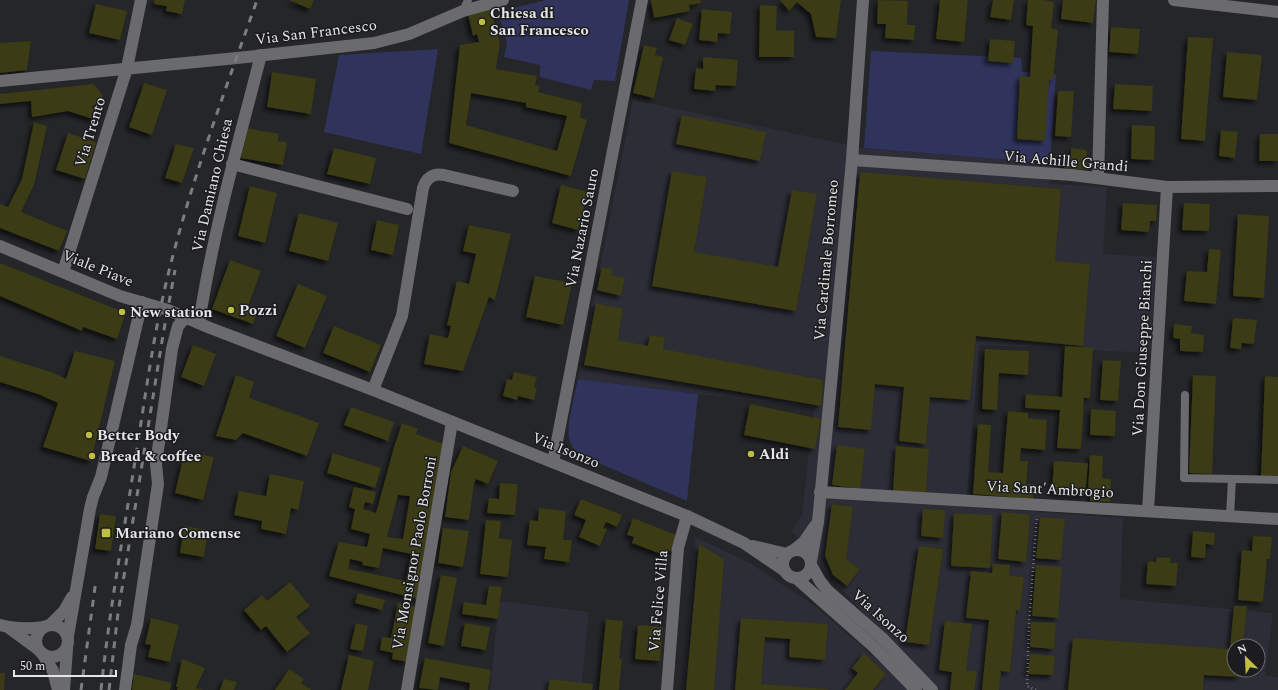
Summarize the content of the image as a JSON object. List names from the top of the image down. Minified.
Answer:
{"streets":{"street":["Via San Francesco","Via Trento","Via Achille Grandi","Via Damiano Chiesa","Via Nazario Sauro","Via Cardinale Borromeo","Viale Piave","Via Don Giuseppe Bianchi","Via Isonzo","Via Sant'Ambrogio","Via Monsignor Paolo Borroni","Via Felice Villa"]},"crossings":[["Via San Francesco","Via Trento"],["Via San Francesco","Via Damiano Chiesa"],["Via Trento","Viale Piave"],["Via Achille Grandi","Via Cardinale Borromeo"],["Via Achille Grandi","Via Don Giuseppe Bianchi"],["Via Damiano Chiesa","Via Isonzo"],["Via Nazario Sauro","Via Isonzo"],["Via Cardinale Borromeo","Via Isonzo"],["Via Cardinale Borromeo","Via Sant'Ambrogio"],["Viale Piave","Via Isonzo"],["Via Don Giuseppe Bianchi","Via Sant'Ambrogio"],["Via Isonzo","Via Monsignor Paolo Borroni"],["Via Isonzo","Via Felice Villa"]],"places":{"other":["Chiesa di San Francesco","Pozzi","New station","Better Body","Aldi","Bread & coffee"],"transit":["Mariano Comense"]},"scale_bar":"50 m","north":"top left"}
